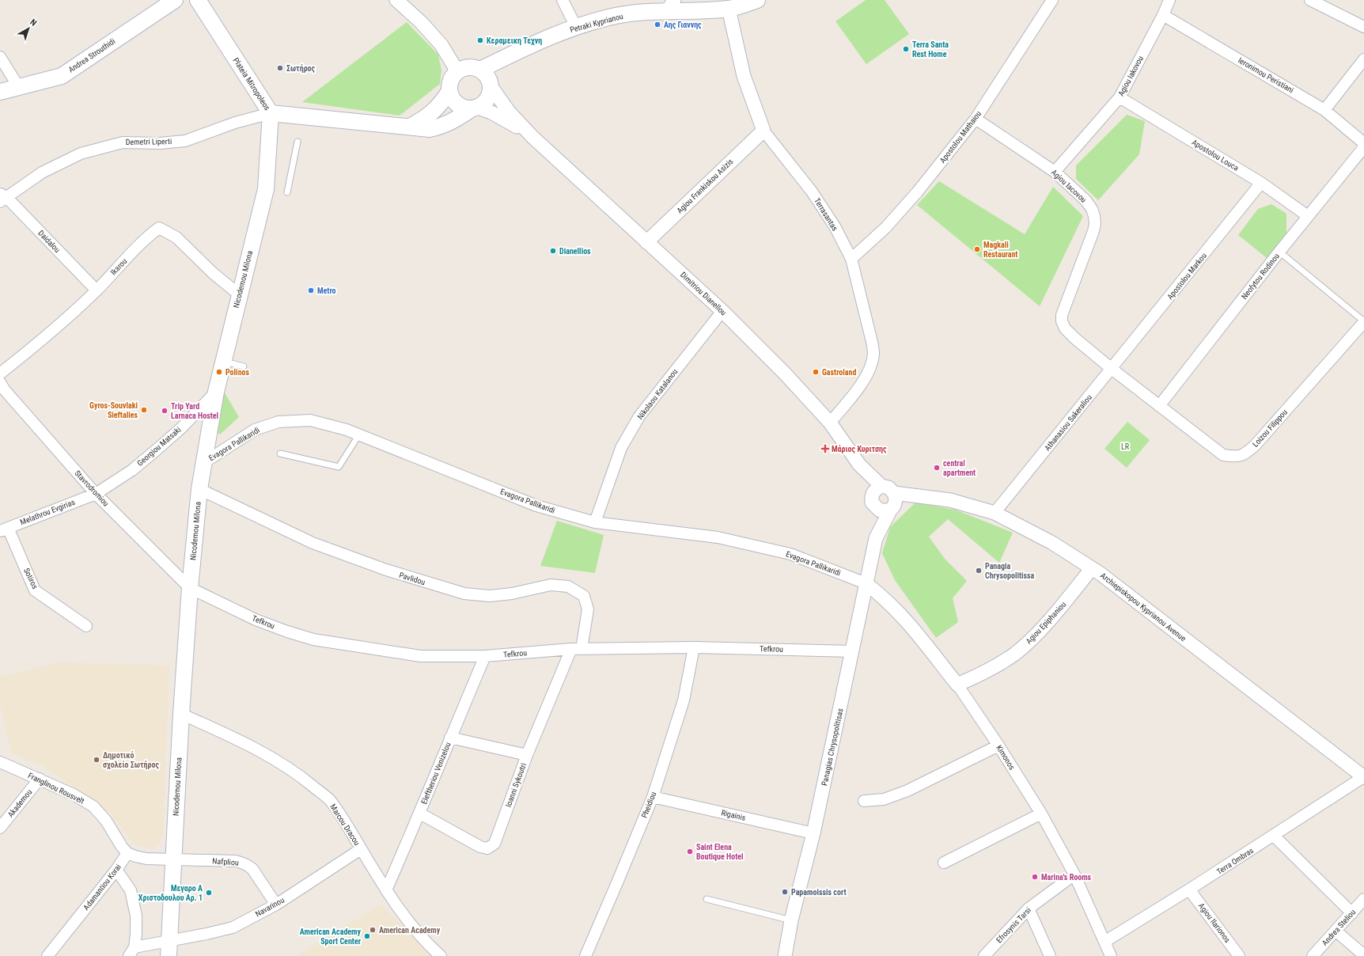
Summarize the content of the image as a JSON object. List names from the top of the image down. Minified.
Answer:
{"streets":{"main road":["Petraki Kyprianou","Andrea Strouthidi","Plateia Mitropoleos","Nicodemou Milona"],"street":["Ieronimou Peristiani","Agiou Iakovou","Apostolou Mathaiou","Demetri Liperti","Apostolou Louca","Agiou Frankiskou Asizis","Agiou Iacovou","Terrasantas","Daidalou","Ikarou","Apostolou Markou","Neofytou Rodinou","Dimitriou Dianellou","Nikolaou Katalanou","Athanasiou Sakeraliou","Loizou Filippou","Evagora Pallikaridi","Georgiou Matsaki","Stavrodromiou","Melathrou Evgirias","Sotiros","Pavlidou","Archiepiskopou Kyprianou Avenue","Tefkrou","Agiou Epiphaniou","Panagias Chrysopolitisas","Kimonos","Eleftheriou Venizelou","Ioanni Sykoutri","Franglinou Rousvelt","Akademou","Pheidiou","Rigainis","Marcou Dracou","Terra Ombras","Nafpliou","Adamantiou Korai","Navarinou","Agiou Ilarionos","Efrosynis Tarsi","Andrea Steliou"]},"crossings":[["Petraki Kyprianou","Plateia Mitropoleos"],["Petraki Kyprianou","Terrasantas"],["Petraki Kyprianou","Dimitriou Dianellou"],["Ieronimou Peristiani","Agiou Iakovou"],["Agiou Iakovou","Apostolou Louca"],["Agiou Iakovou","Agiou Iacovou"],["Plateia Mitropoleos","Demetri Liperti"],["Plateia Mitropoleos","Nicodemou Milona"],["Plateia Mitropoleos","Dimitriou Dianellou"],["Apostolou Mathaiou","Agiou Iacovou"],["Apostolou Mathaiou","Terrasantas"],["Demetri Liperti","Daidalou"],["Demetri Liperti","Nicodemou Milona"],["Apostolou Louca","Apostolou Markou"],["Apostolou Louca","Neofytou Rodinou"],["Agiou Frankiskou Asizis","Terrasantas"],["Agiou Frankiskou Asizis","Dimitriou Dianellou"],["Agiou Iacovou","Apostolou Markou"],["Agiou Iacovou","Athanasiou Sakeraliou"],["Agiou Iacovou","Loizou Filippou"],["Terrasantas","Dimitriou Dianellou"],["Daidalou","Ikarou"],["Ikarou","Nicodemou Milona"],["Apostolou Markou","Athanasiou Sakeraliou"],["Apostolou Markou","Loizou Filippou"],["Neofytou Rodinou","Loizou Filippou"],["Nicodemou Milona","Evagora Pallikaridi"],["Nicodemou Milona","Georgiou Matsaki"],["Nicodemou Milona","Stavrodromiou"],["Nicodemou Milona","Pavlidou"],["Nicodemou Milona","Tefkrou"],["Nicodemou Milona","Marcou Dracou"],["Nicodemou Milona","Nafpliou"],["Nicodemou Milona","Navarinou"],["Dimitriou Dianellou","Nikolaou Katalanou"],["Dimitriou Dianellou","Archiepiskopou Kyprianou Avenue"],["Dimitriou Dianellou","Panagias Chrysopolitisas"],["Nikolaou Katalanou","Evagora Pallikaridi"],["Athanasiou Sakeraliou","Loizou Filippou"],["Athanasiou Sakeraliou","Archiepiskopou Kyprianou Avenue"],["Evagora Pallikaridi","Panagias Chrysopolitisas"],["Evagora Pallikaridi","Kimonos"],["Georgiou Matsaki","Stavrodromiou"],["Georgiou Matsaki","Melathrou Evgirias"],["Stavrodromiou","Melathrou Evgirias"],["Stavrodromiou","Tefkrou"],["Melathrou Evgirias","Sotiros"],["Pavlidou","Tefkrou"],["Pavlidou","Ioanni Sykoutri"],["Archiepiskopou Kyprianou Avenue","Agiou Epiphaniou"],["Archiepiskopou Kyprianou Avenue","Panagias Chrysopolitisas"],["Archiepiskopou Kyprianou Avenue","Terra Ombras"],["Tefkrou","Panagias Chrysopolitisas"],["Tefkrou","Eleftheriou Venizelou"],["Tefkrou","Ioanni Sykoutri"],["Tefkrou","Pheidiou"],["Agiou Epiphaniou","Kimonos"],["Panagias Chrysopolitisas","Kimonos"],["Panagias Chrysopolitisas","Rigainis"],["Kimonos","Terra Ombras"],["Kimonos","Efrosynis Tarsi"],["Eleftheriou Venizelou","Ioanni Sykoutri"],["Eleftheriou Venizelou","Marcou Dracou"],["Franglinou Rousvelt","Akademou"],["Franglinou Rousvelt","Adamantiou Korai"],["Pheidiou","Rigainis"],["Marcou Dracou","Navarinou"],["Terra Ombras","Agiou Ilarionos"],["Nafpliou","Navarinou"]],"parks":["LR"],"places":{"other":["Αης Γιαννης","Κεραμεικη Τεχνη","Terra Santa Rest Home","Σωτήρος","Magkali Restaurant","Dianellios","Metro","Polinos","Gastroland","Gyros-Souvlaki Sieftalies","Trip Yard Larnaca Hostel","central apartment","Panagia Chrysopolitissa","Δημοτικό σχολείο Σωτήρος","Saint Elena Boutique Hotel","Marina's Rooms","Papamoissis cort","Μεγαρο Α Χριστοδουλου Αρ. 1","American Academy","American Academy Sport Center"],"health":["Μάριος Κυριτσης"]},"north":"top right"}
